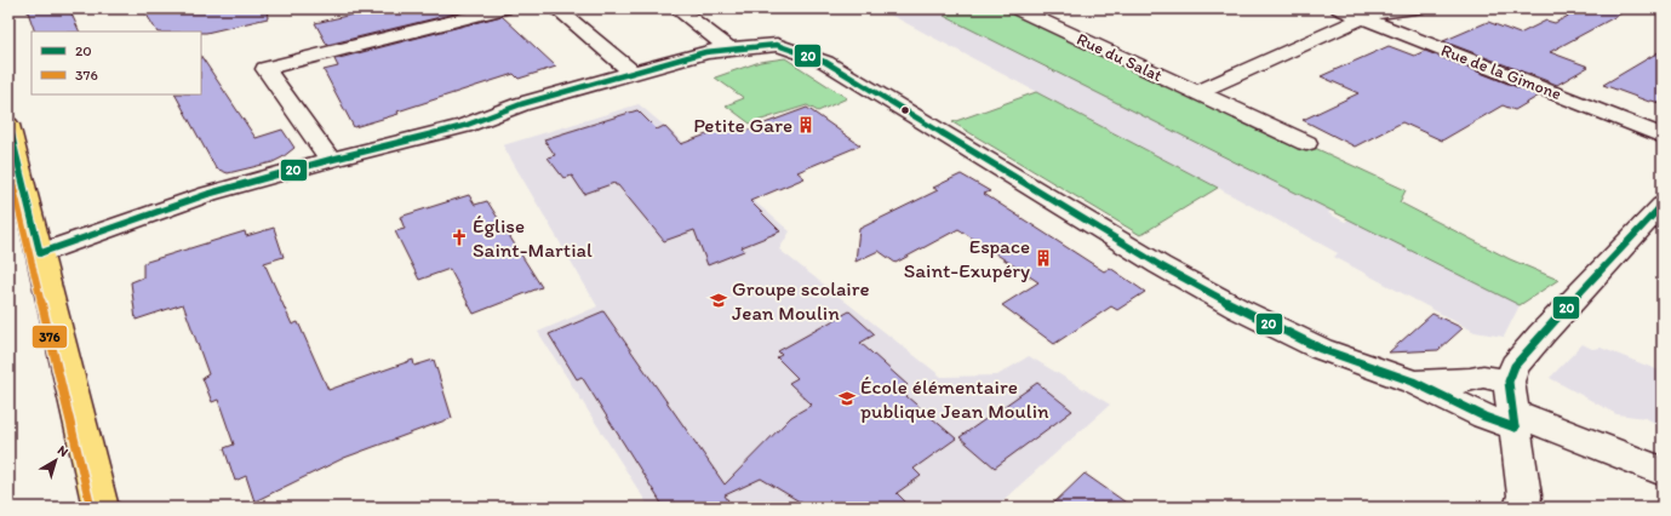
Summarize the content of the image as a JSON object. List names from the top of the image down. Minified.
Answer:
{"streets":{"street":["Rue du Salat","Rue de la Gimone"]},"places":{"building":["Petite Gare","Espace Saint-Exupéry"],"church":["Église Saint-Martial"],"school or university":["Groupe scolaire Jean Moulin","École élémentaire publique Jean Moulin"]},"lines":["transit line 20","transit line 376"],"legend":["20","376"],"north":"top right"}
